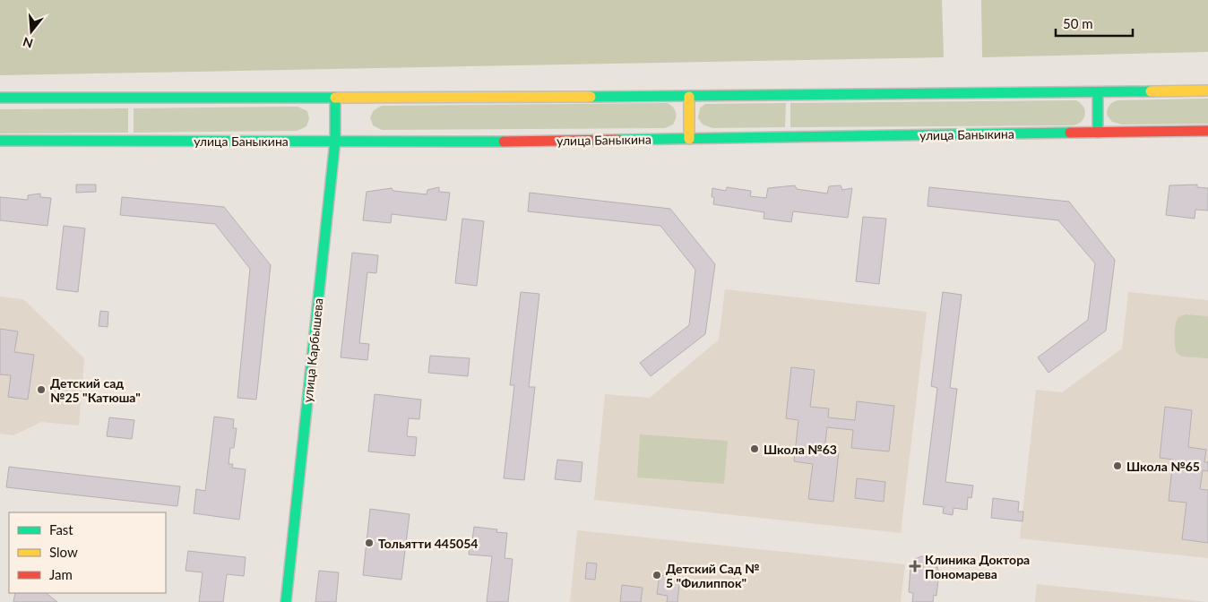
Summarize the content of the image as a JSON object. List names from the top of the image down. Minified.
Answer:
{"streets":{"main road":["улица Баныкина","улица Карбышева"]},"crossings":[["улица Баныкина","улица Карбышева"]],"places":{"other":["Детский сад №25 \"Катюша\"","Школа №63","Школа №65","Тольятти 445054","Детский Сад № 5 \"Филиппок\""],"health":["Клиника Доктора Пономарева"]},"legend":["Fast","Slow","Jam"],"scale_bar":"50 m","north":"bottom"}
